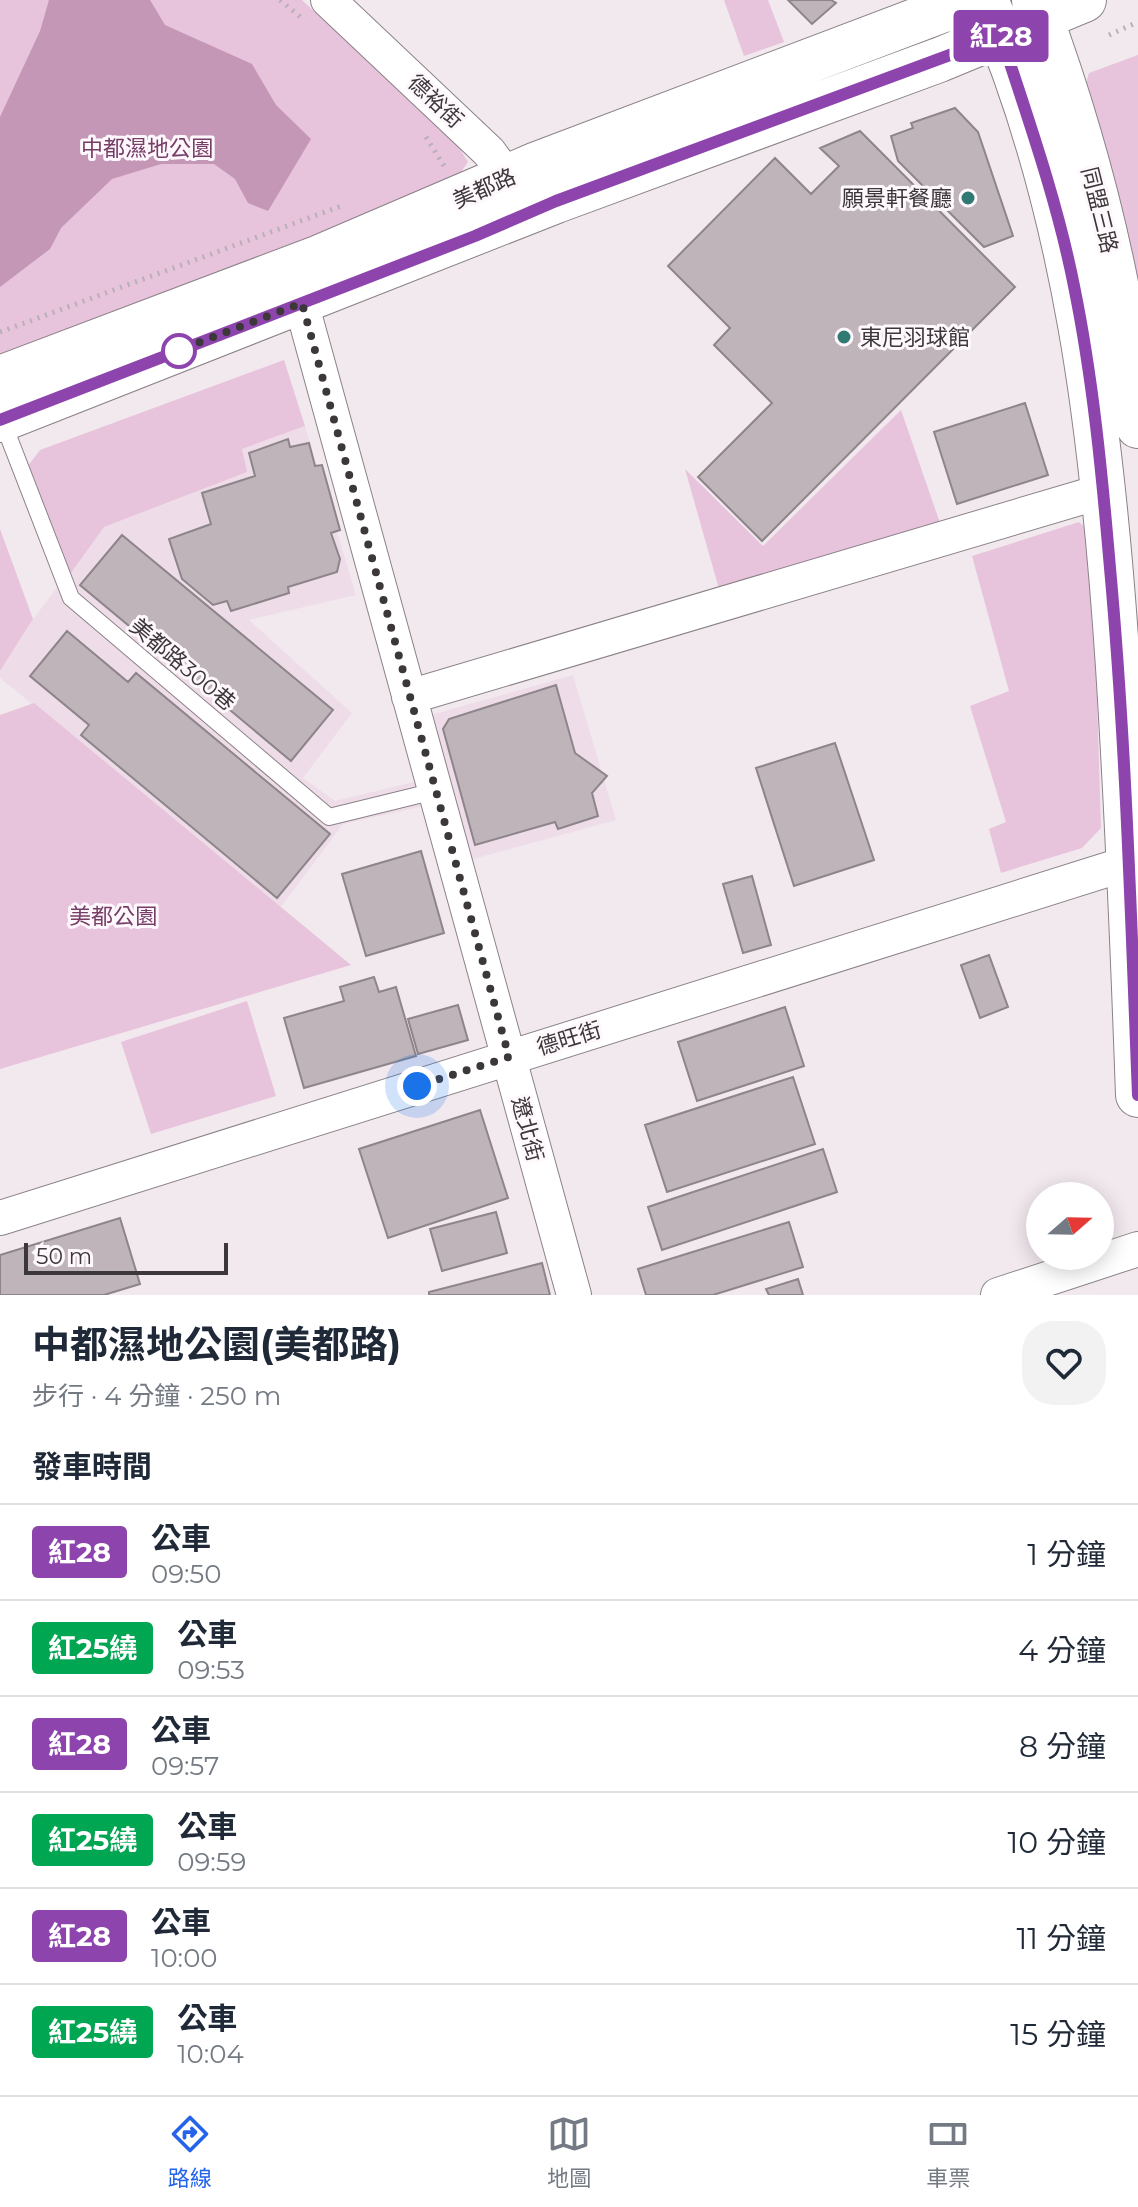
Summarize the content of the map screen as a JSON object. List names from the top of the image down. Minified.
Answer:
{"streets":{"street":["德裕街","美都路","同盟三路","德旺街","遼北街"],"lane":["美都路300巷"]},"crossings":[["德裕街","美都路"],["美都路","同盟三路"],["美都路","美都路300巷"],["美都路","遼北街"],["同盟三路","德旺街"],["美都路300巷","遼北街"],["德旺街","遼北街"]],"parks":["中都濕地公園","美都公園"],"places":["願景軒餐廳","東尼羽球館"],"lines":["bus line 紅28"],"scale_bar":"50 m","north":"right","page":{"on_map":"紅28","scale":"50 m","heading":[["中都濕地公園(美都路)","步行 · 4 分鐘 · 250 m"],"發車時間"],"list":[{"mark":"紅28","name":"公車","note":"09:50","value":"1 分鐘"},{"mark":"紅25繞","name":"公車","note":"09:53","value":"4 分鐘"},{"mark":"紅28","name":"公車","note":"09:57","value":"8 分鐘"},{"mark":"紅25繞","name":"公車","note":"09:59","value":"10 分鐘"},{"mark":"紅28","name":"公車","note":"10:00","value":"11 分鐘"},{"mark":"紅25繞","name":"公車","note":"10:04","value":"15 分鐘"}],"tabs":["路線","地圖","車票"]}}
